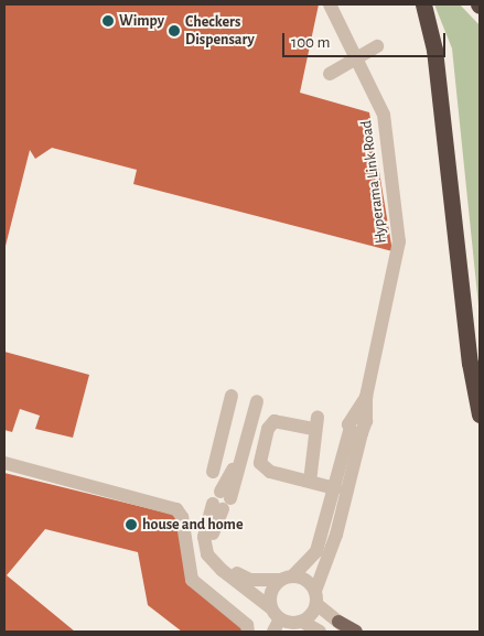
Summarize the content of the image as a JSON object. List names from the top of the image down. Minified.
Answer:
{"streets":{"street":["Hyperama Link Road"]},"places":["Wimpy","Checkers Dispensary","house and home"],"scale_bar":"100 m"}
